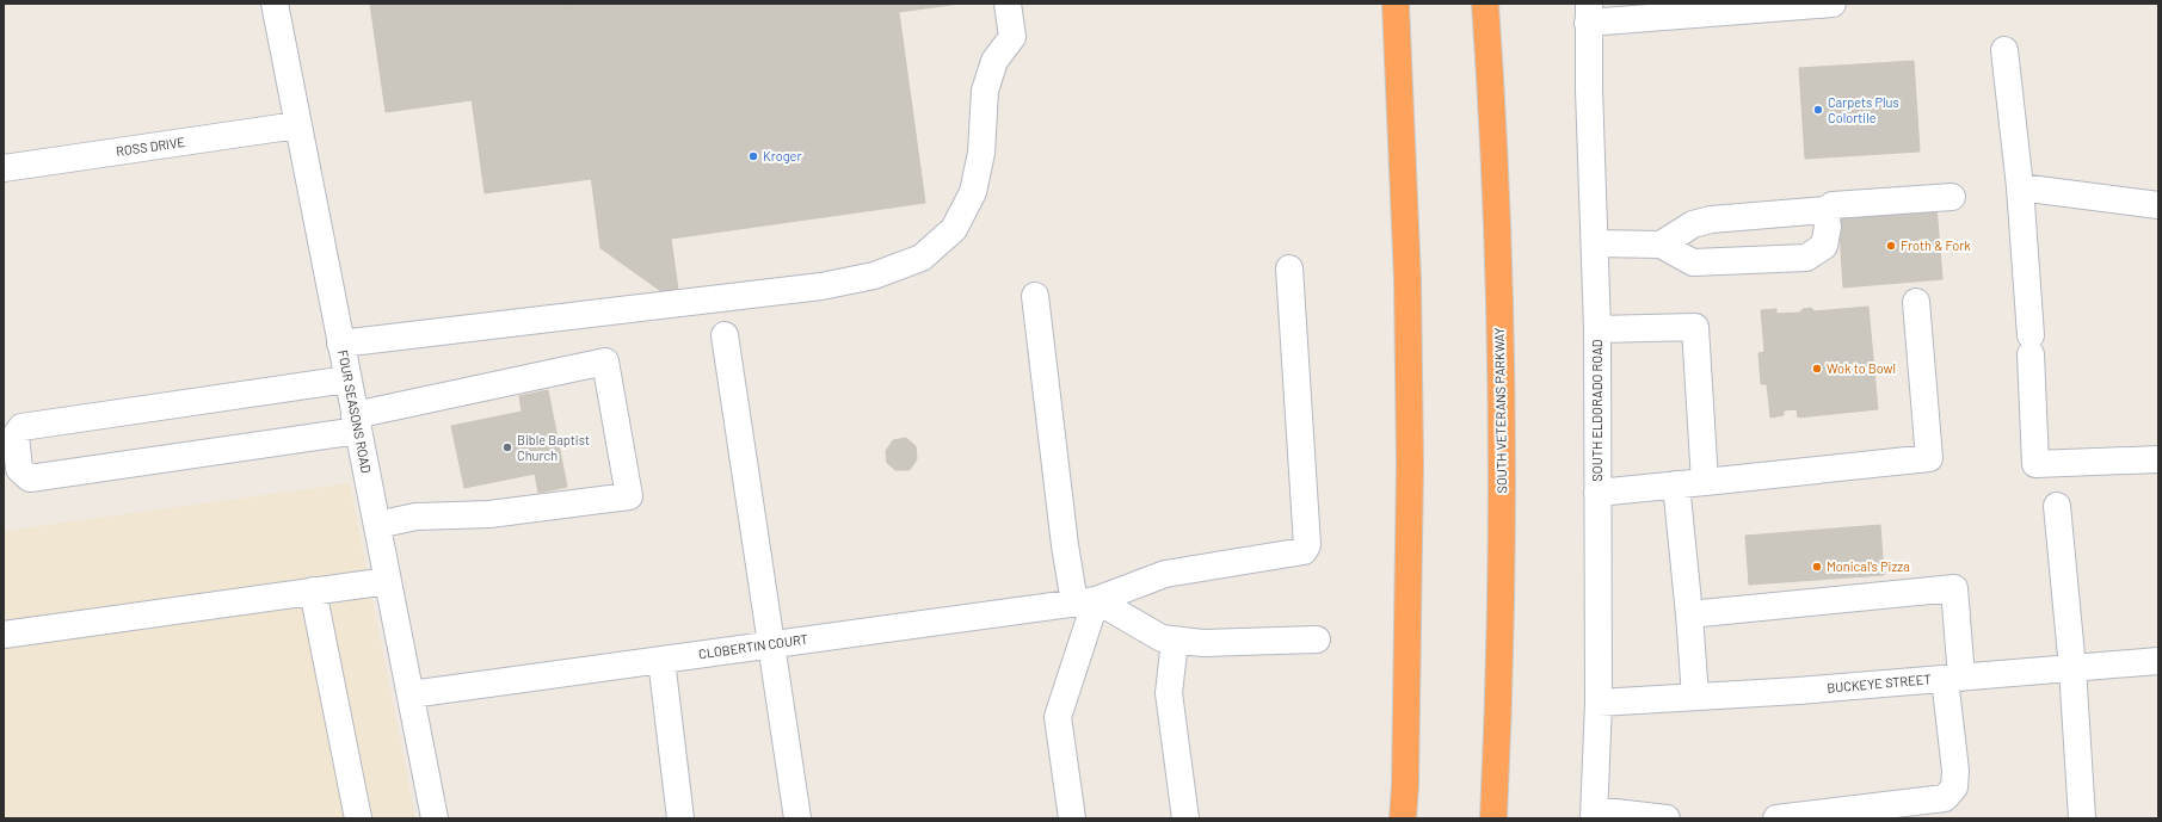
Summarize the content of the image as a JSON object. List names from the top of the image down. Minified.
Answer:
{"streets":{"highway":["SOUTH VETERANS PARKWAY"],"street":["ROSS DRIVE","SOUTH ELDORADO ROAD","FOUR SEASONS ROAD","CLOBERTIN COURT","BUCKEYE STREET"]},"crossings":[["ROSS DRIVE","FOUR SEASONS ROAD"],["SOUTH ELDORADO ROAD","BUCKEYE STREET"],["FOUR SEASONS ROAD","CLOBERTIN COURT"]],"places":["Carpets Plus Colortile","Kroger","Froth & Fork","Wok to Bowl","Bible Baptist Church","Monical's Pizza"]}
